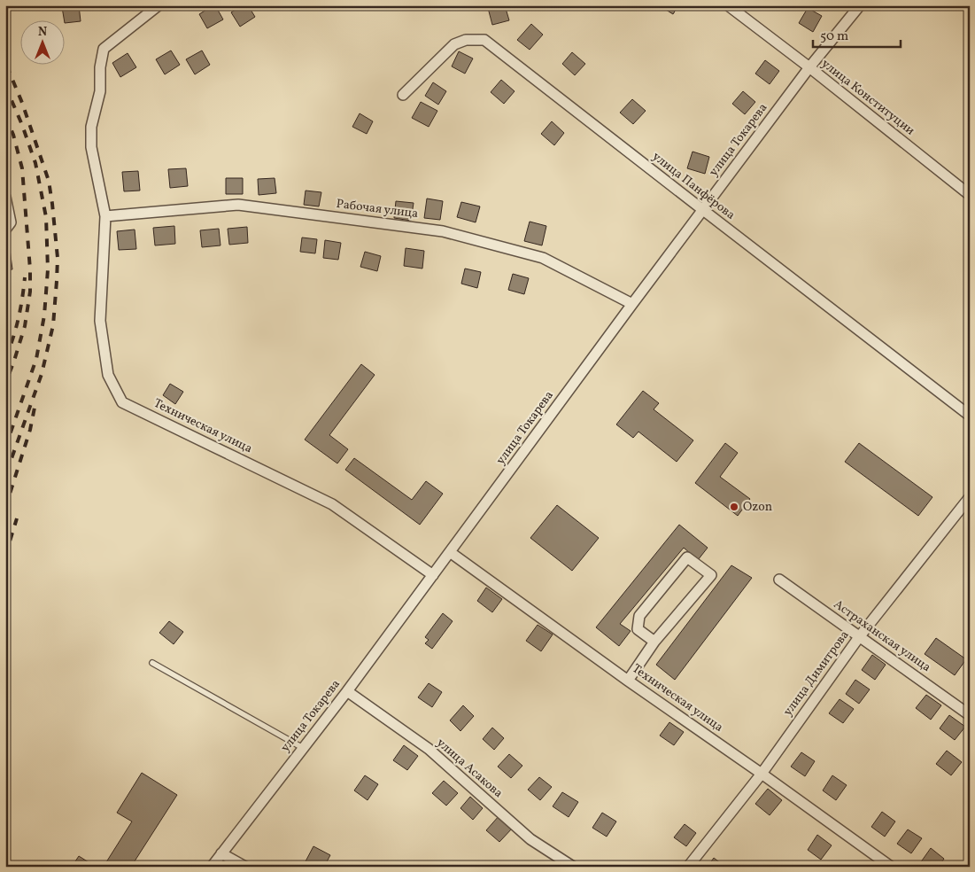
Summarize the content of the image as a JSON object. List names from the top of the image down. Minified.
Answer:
{"streets":{"street":["улица Конституции","улица Токарева","улица Панфёрова","Рабочая улица","Техническая улица","Астраханская улица","улица Димитрова","улица Асакова"]},"crossings":[["улица Конституции","улица Токарева"],["улица Токарева","улица Панфёрова"],["улица Токарева","Рабочая улица"],["улица Токарева","Техническая улица"],["улица Токарева","улица Асакова"],["Рабочая улица","Техническая улица"],["Техническая улица","улица Димитрова"],["Астраханская улица","улица Димитрова"]],"places":["Ozon"],"scale_bar":"50 m","north":"top"}
